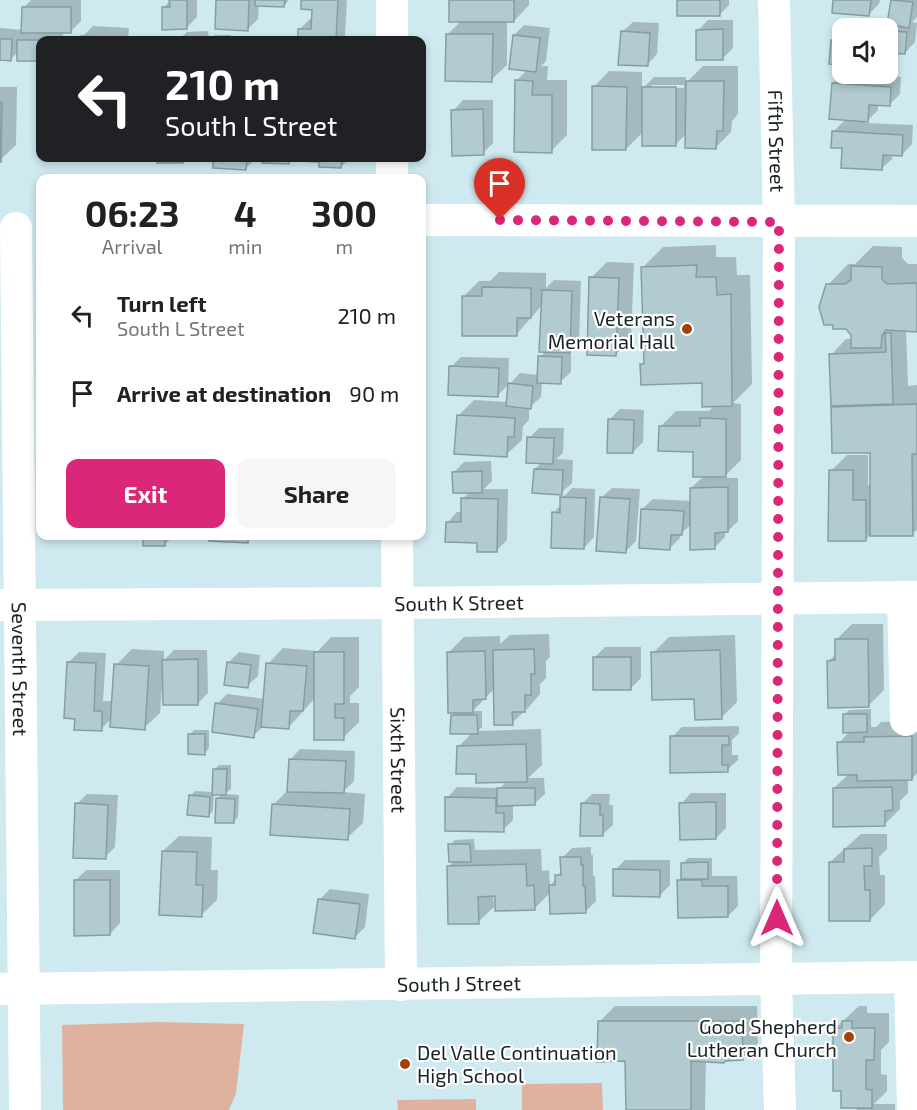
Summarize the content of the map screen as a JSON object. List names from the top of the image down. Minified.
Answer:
{"streets":{"street":["Fifth Street","South K Street","Seventh Street","Sixth Street","South J Street"]},"crossings":[["Fifth Street","South K Street"],["Fifth Street","South J Street"],["South K Street","Seventh Street"],["South K Street","Sixth Street"],["Seventh Street","South J Street"],["Sixth Street","South J Street"]],"places":["Veterans Memorial Hall","Good Shepherd Lutheran Church","Del Valle Continuation High School"],"page":{"turn":["210 m","South L Street"],"eta":["06:23","Arrival","4","min","300","m"],"list":[{"name":"Turn left","note":"South L Street","value":"210 m"},{"name":"Arrive at destination","value":"90 m"}],"buttons":["Exit","Share"]}}
